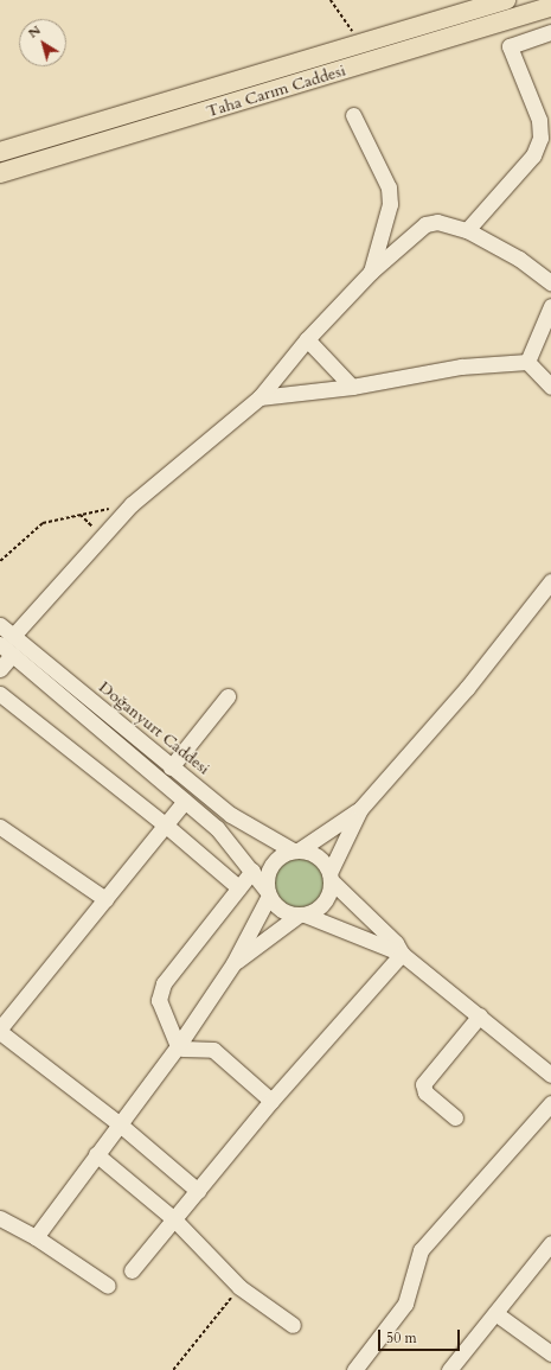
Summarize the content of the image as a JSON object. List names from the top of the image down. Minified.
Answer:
{"streets":{"main road":["Taha Carım Caddesi"],"street":["Doğanyurt Caddesi"]},"scale_bar":"50 m","north":"top left"}
